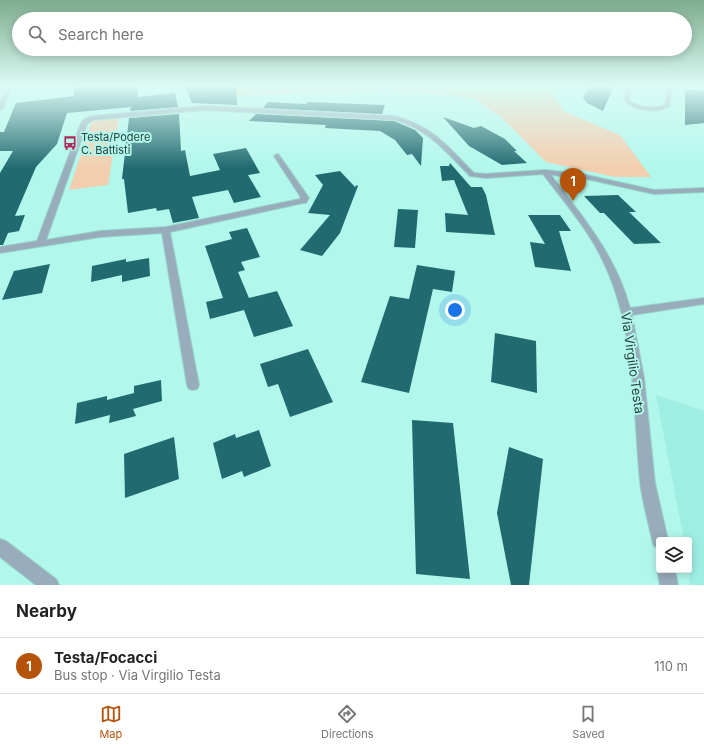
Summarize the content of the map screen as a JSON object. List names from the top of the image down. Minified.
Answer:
{"streets":{"street":["Via Virgilio Testa"]},"places":{"bus stop":["Testa/Podere C. Battisti"]},"page":{"search":"Search here","pins":"1","heading":"Nearby","list":[{"mark":"1","name":"Testa/Focacci","note":"Bus stop · Via Virgilio Testa","value":"110 m"}],"nav":["Map","Directions","Saved"]}}
